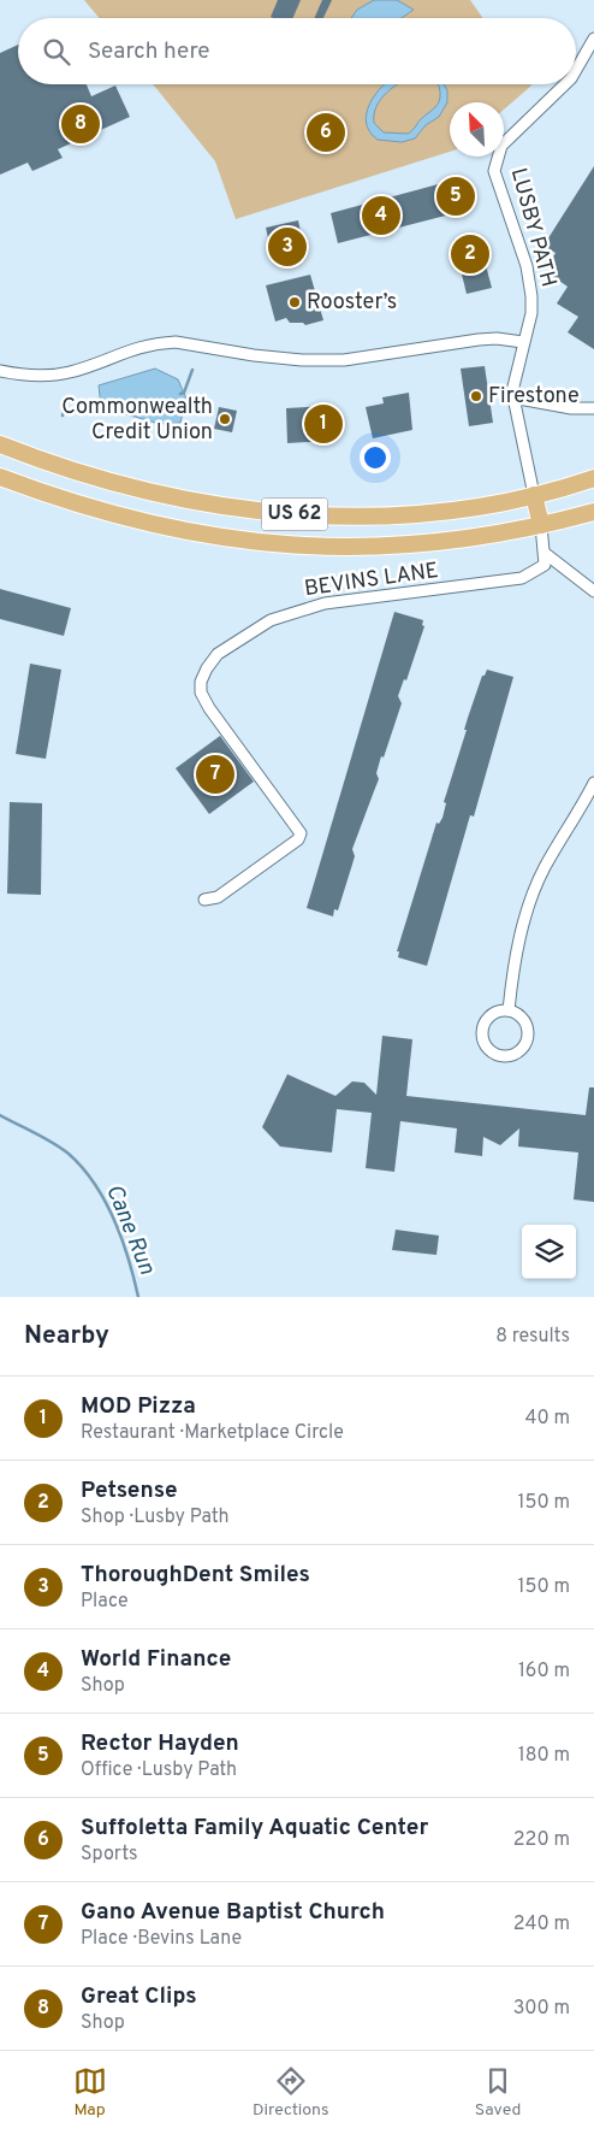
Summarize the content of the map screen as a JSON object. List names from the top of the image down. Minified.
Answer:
{"streets":{"highway":["US 62"],"street":["LUSBY PATH","BEVINS LANE"]},"crossings":[["LUSBY PATH","US 62"]],"water":["Cane Run"],"places":["Rooster’s","Firestone","Commonwealth Credit Union"],"north":"top left","page":{"search":"Search here","pins":["8","6","5","4","3","2","1","7"],"heading":["Nearby","8 results"],"list":[{"mark":"1","name":"MOD Pizza","note":"Restaurant · Marketplace Circle","value":"40 m"},{"mark":"2","name":"Petsense","note":"Shop · Lusby Path","value":"150 m"},{"mark":"3","name":"ThoroughDent Smiles","note":"Place","value":"150 m"},{"mark":"4","name":"World Finance","note":"Shop","value":"160 m"},{"mark":"5","name":"Rector Hayden","note":"Office · Lusby Path","value":"180 m"},{"mark":"6","name":"Suffoletta Family Aquatic Center","note":"Sports","value":"220 m"},{"mark":"7","name":"Gano Avenue Baptist Church","note":"Place · Bevins Lane","value":"240 m"},{"mark":"8","name":"Great Clips","note":"Shop","value":"300 m"}],"nav":["Map","Directions","Saved"]}}
